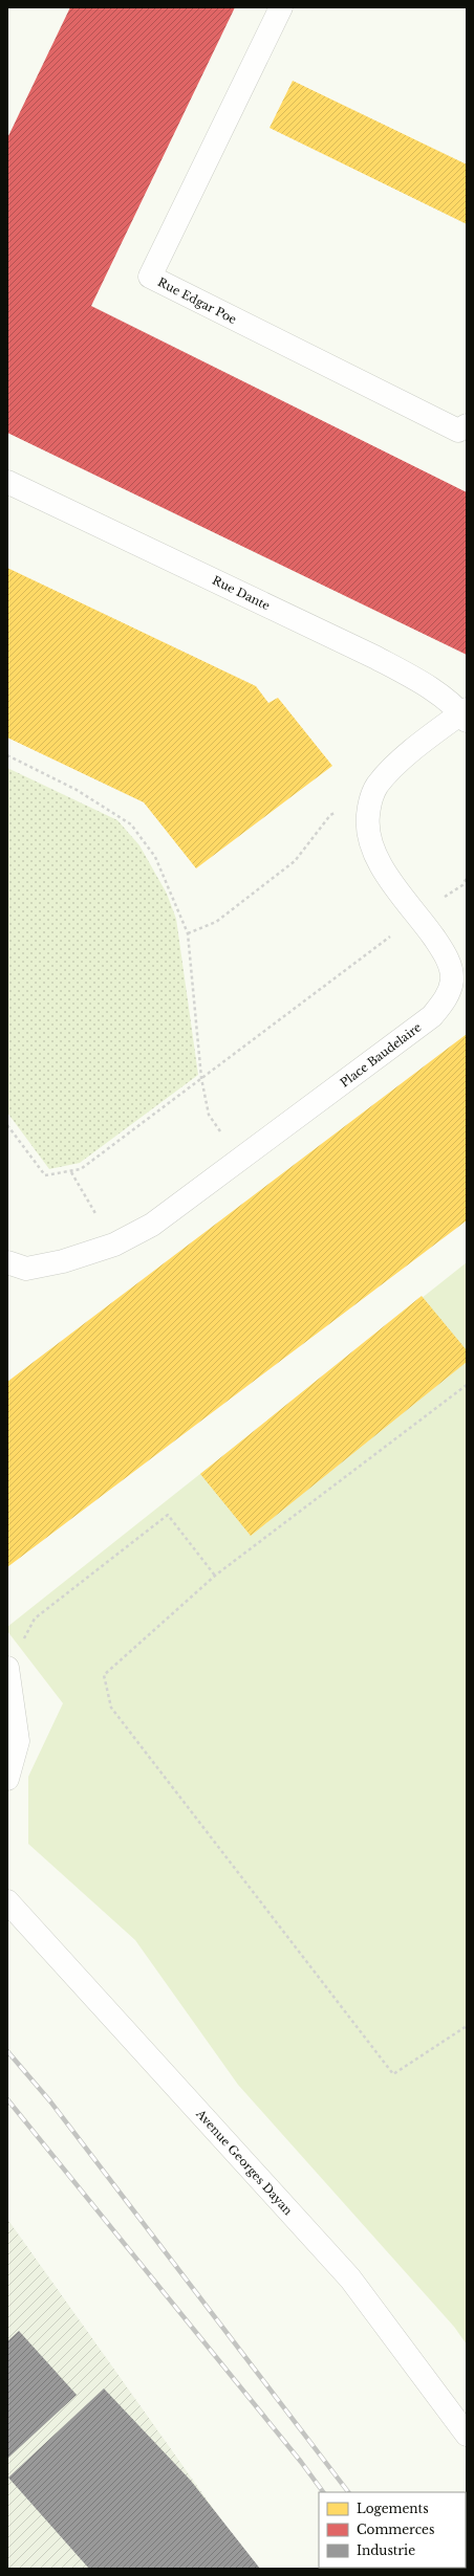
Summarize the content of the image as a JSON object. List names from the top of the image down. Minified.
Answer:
{"streets":{"street":["Rue Edgar Poe","Rue Dante","Place Baudelaire","Avenue Georges Dayan"]},"crossings":[["Rue Dante","Place Baudelaire"]],"legend":["Logements","Commerces","Industrie"]}
